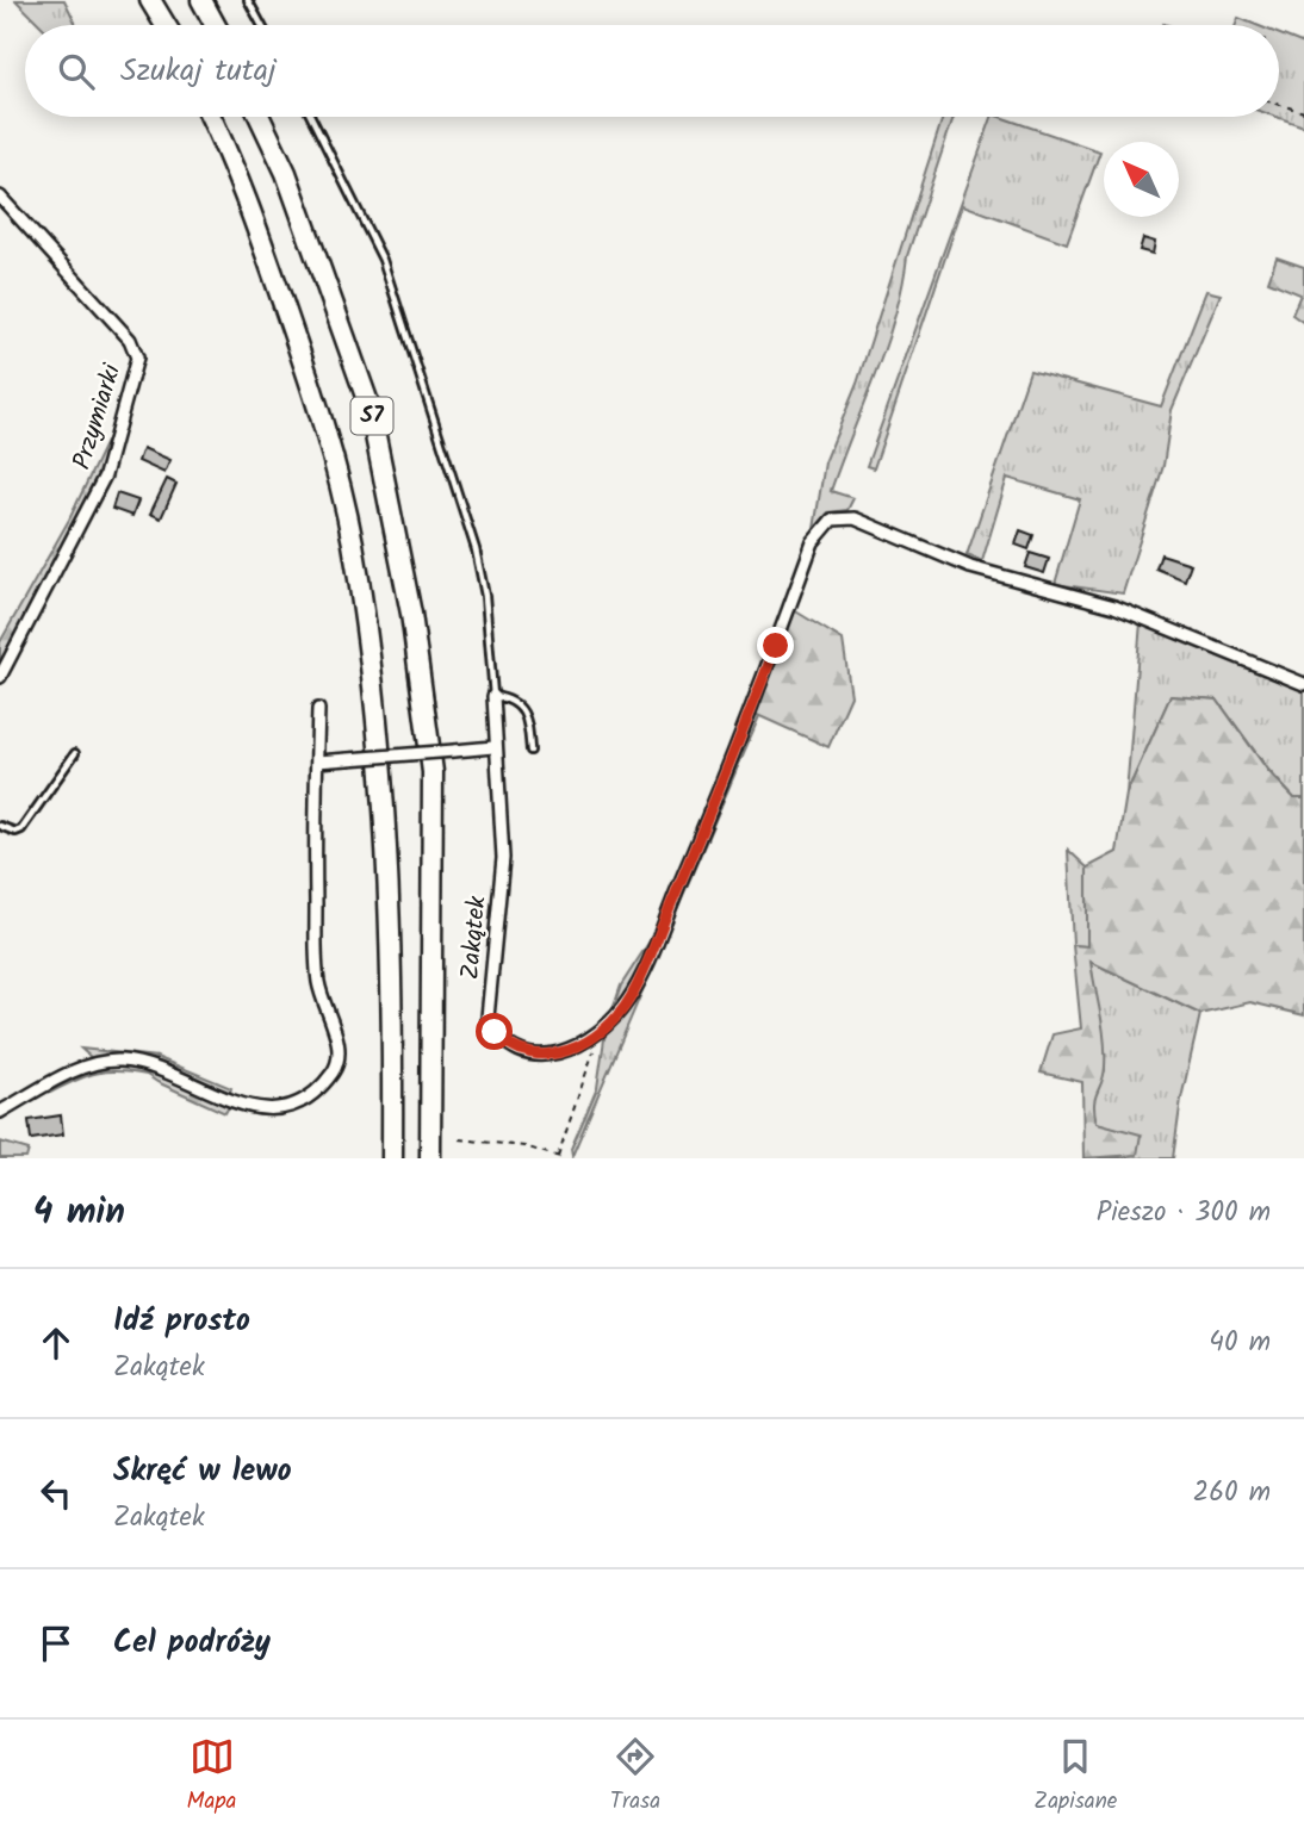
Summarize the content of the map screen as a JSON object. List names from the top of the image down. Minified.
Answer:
{"streets":{"highway":["S7"],"street":["Przymiarki","Zakątek"]},"north":"top left","page":{"search":"Szukaj tutaj","heading":["4 min","Pieszo · 300 m"],"list":[["Idź prosto","Zakątek","40 m"],["Skręć w lewo","Zakątek","260 m"],"Cel podróży"],"nav":["Mapa","Trasa","Zapisane"]}}
